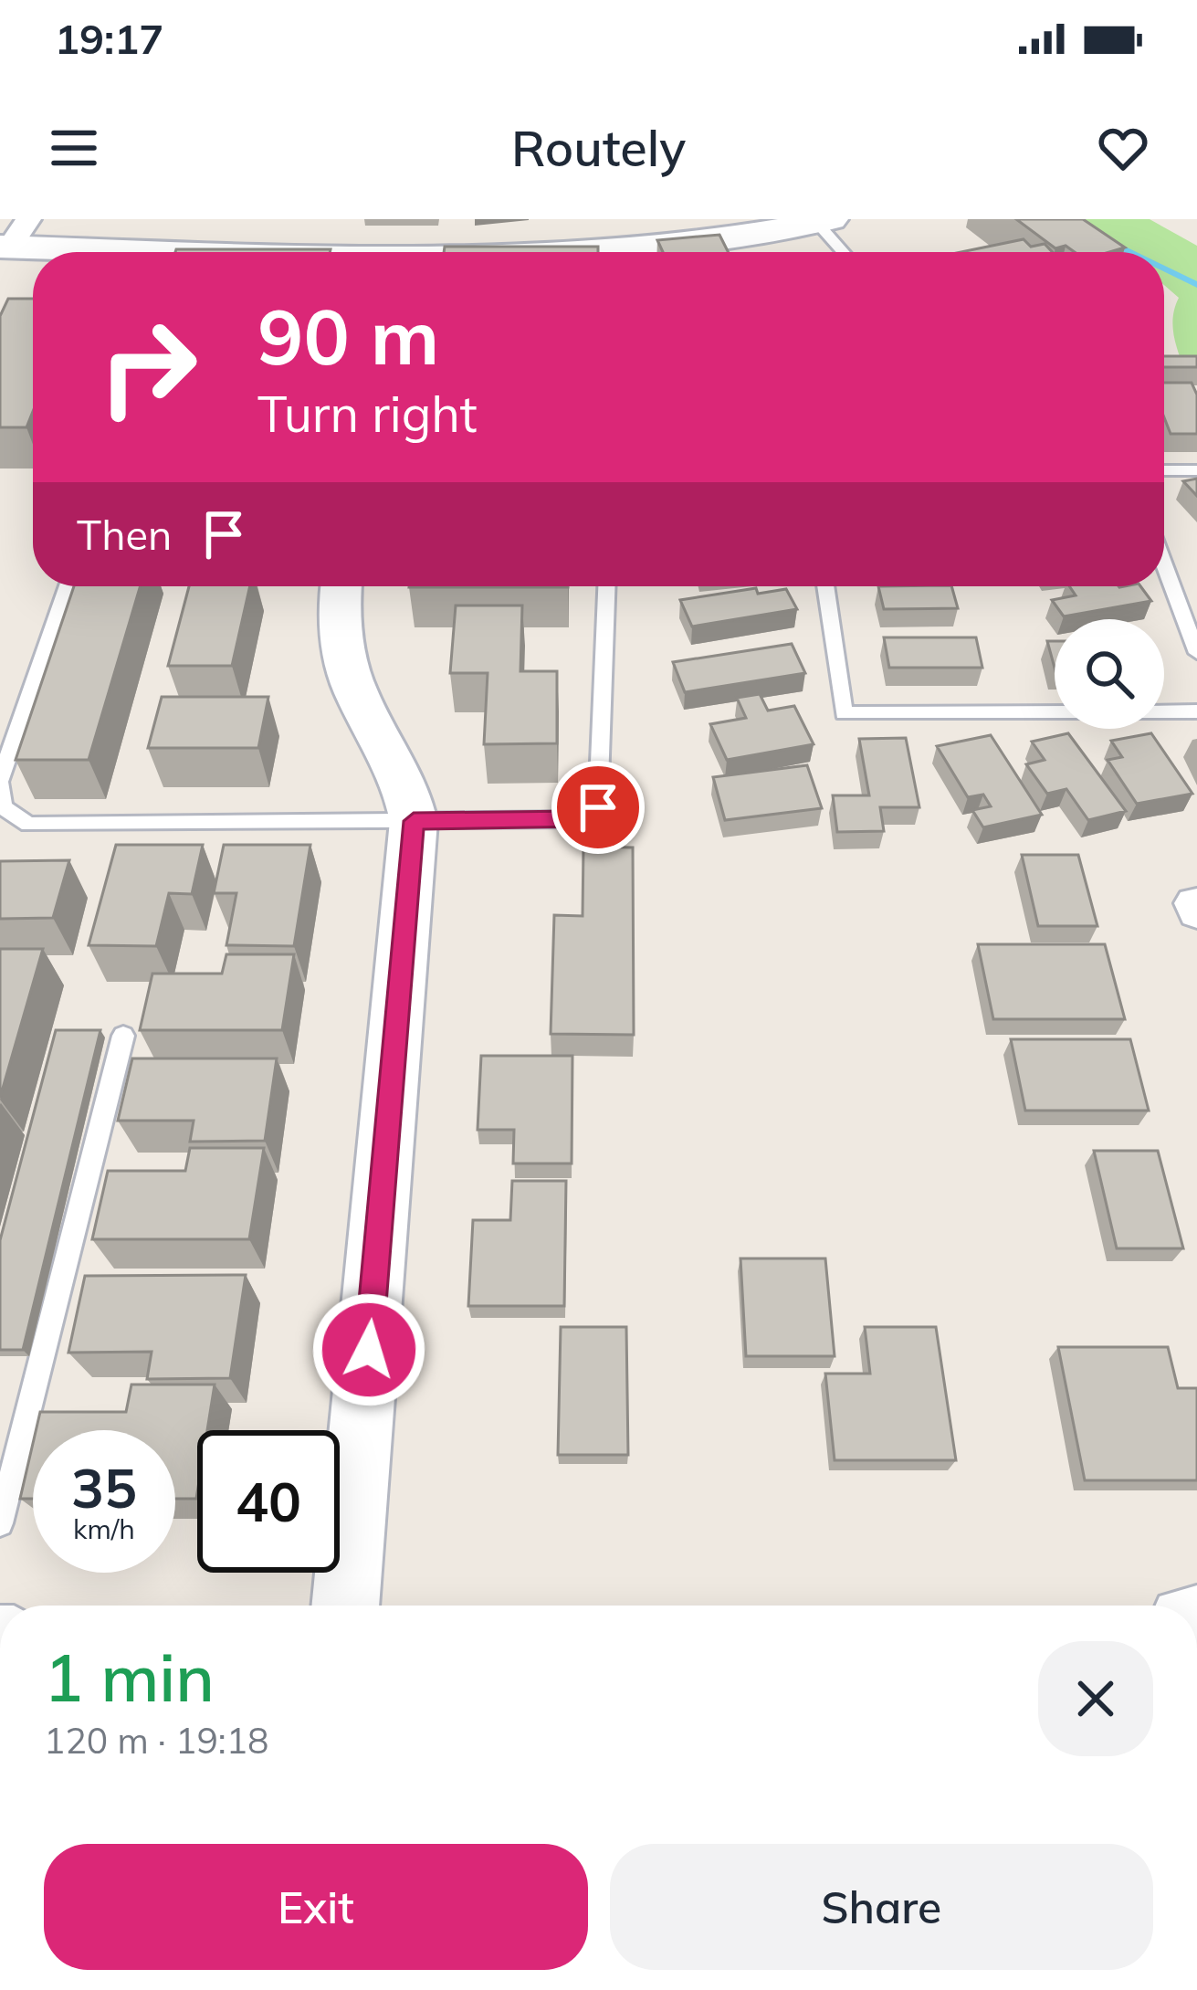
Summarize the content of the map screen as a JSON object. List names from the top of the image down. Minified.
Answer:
{"page":{"status":"19:17","header":"Routely","turn":["90 m","Turn right"],"then":"Then","speed":"35 km/h","limit":"40","heading":["1 min","120 m · 19:18"],"buttons":["Exit","Share"]}}
